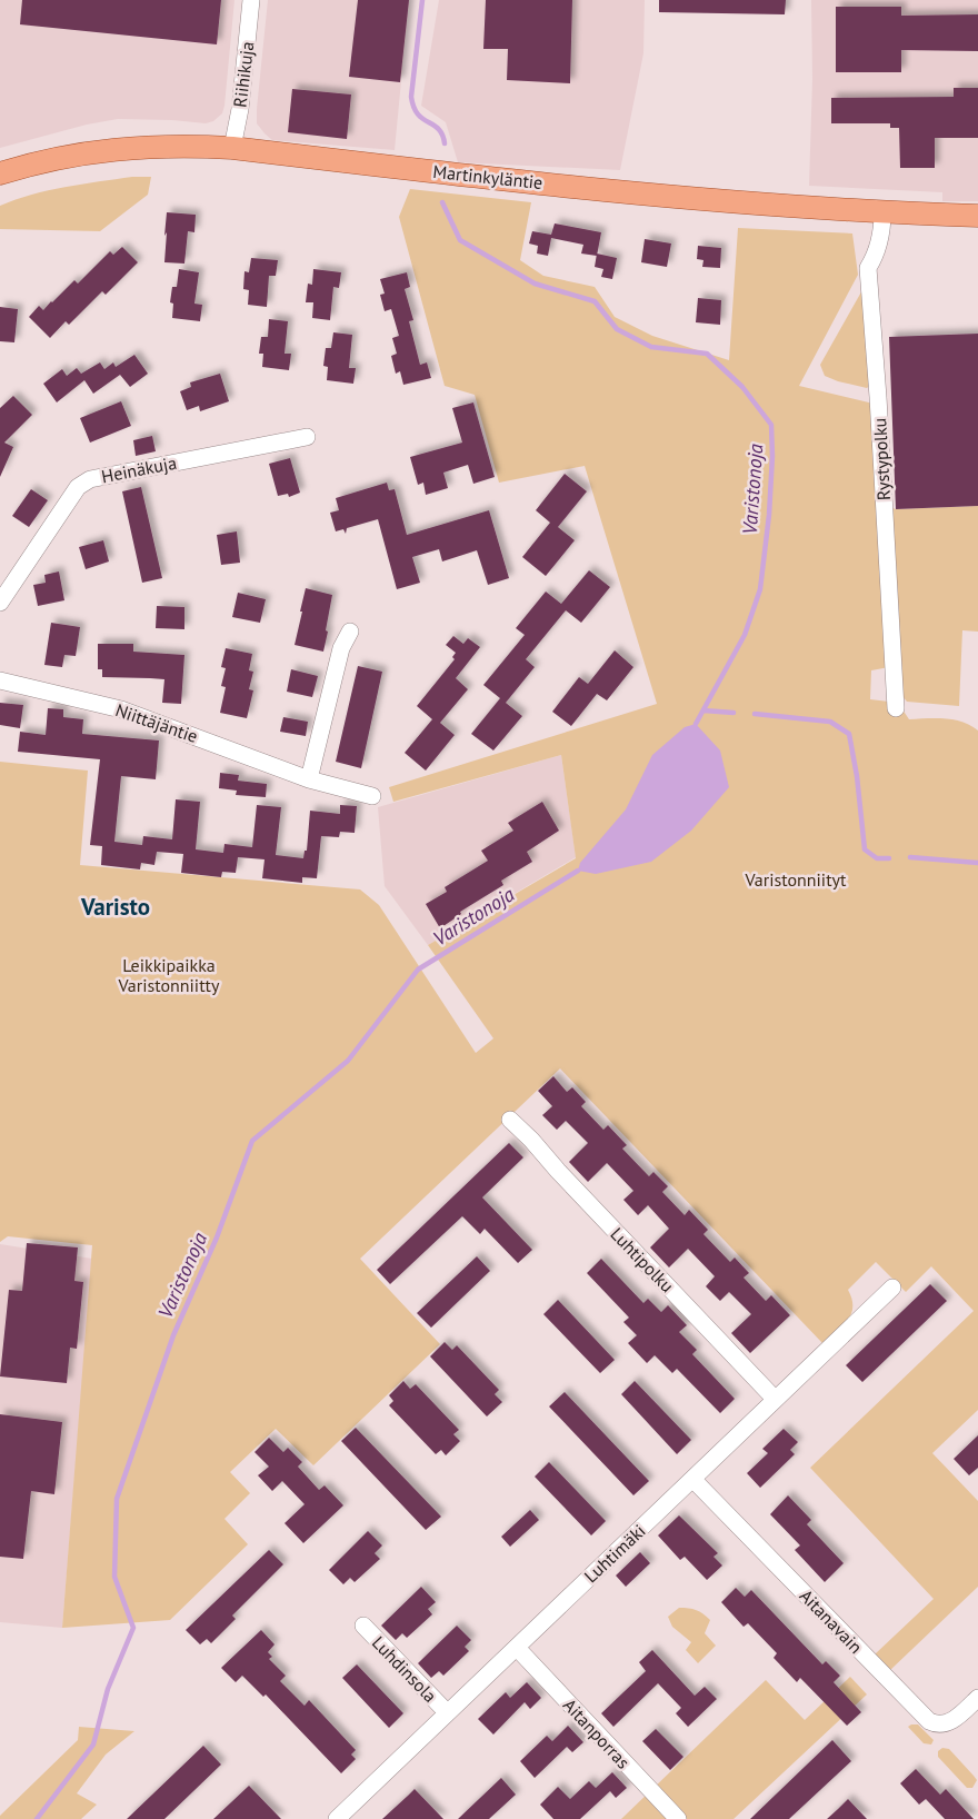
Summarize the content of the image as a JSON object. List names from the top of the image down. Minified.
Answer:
{"streets":{"main road":["Martinkyläntie"],"street":["Riihikuja","Rystypolku","Heinäkuja","Niittäjäntie","Luhtipolku","Luhtimäki","Aitanavain","Luhdinsola","Aitanporras"]},"crossings":[["Riihikuja","Martinkyläntie"],["Martinkyläntie","Rystypolku"],["Luhtipolku","Luhtimäki"],["Luhtimäki","Aitanavain"],["Luhtimäki","Luhdinsola"],["Luhtimäki","Aitanporras"]],"districts":["Varisto"],"water":["Varistonoja"],"parks":["Varistonniityt","Leikkipaikka Varistonniitty"]}
